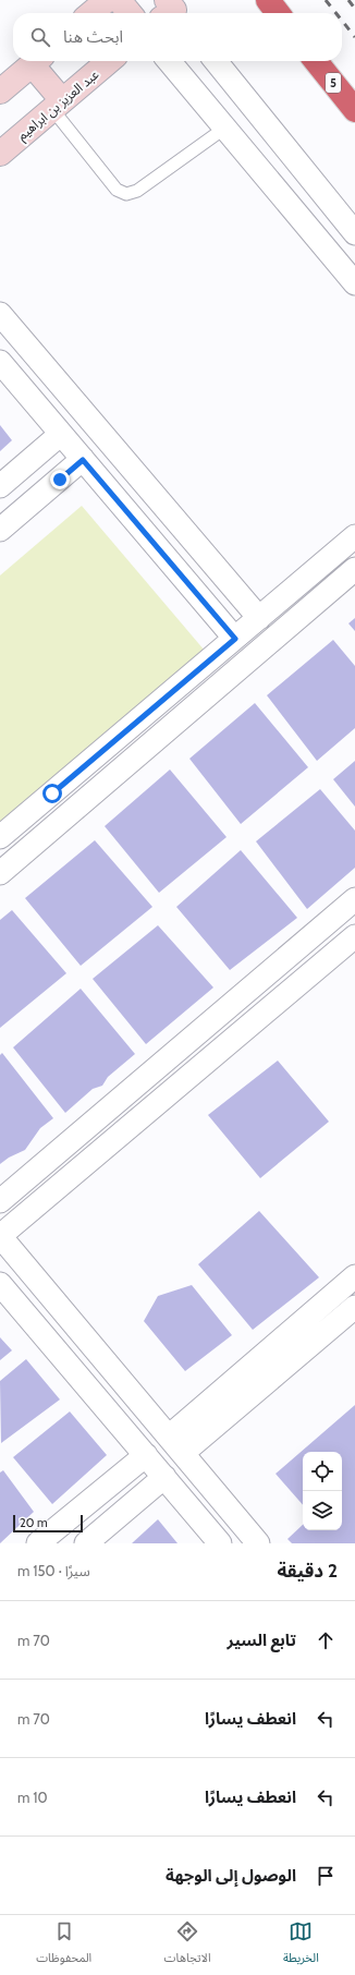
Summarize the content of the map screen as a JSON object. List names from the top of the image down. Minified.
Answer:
{"streets":{"highway":["5"],"street":["عبد العزيز بن ابراهيم"]},"scale_bar":"20 m","page":{"search":"ابحث هنا","scale":"20 m","heading":["2 دقيقة","سيرًا · 150 m"],"list":[["تابع السير","70 m"],["انعطف يسارًا","70 m"],["انعطف يسارًا","10 m"],"الوصول إلى الوجهة"],"nav":["الخريطة","الاتجاهات","المحفوظات"]}}
